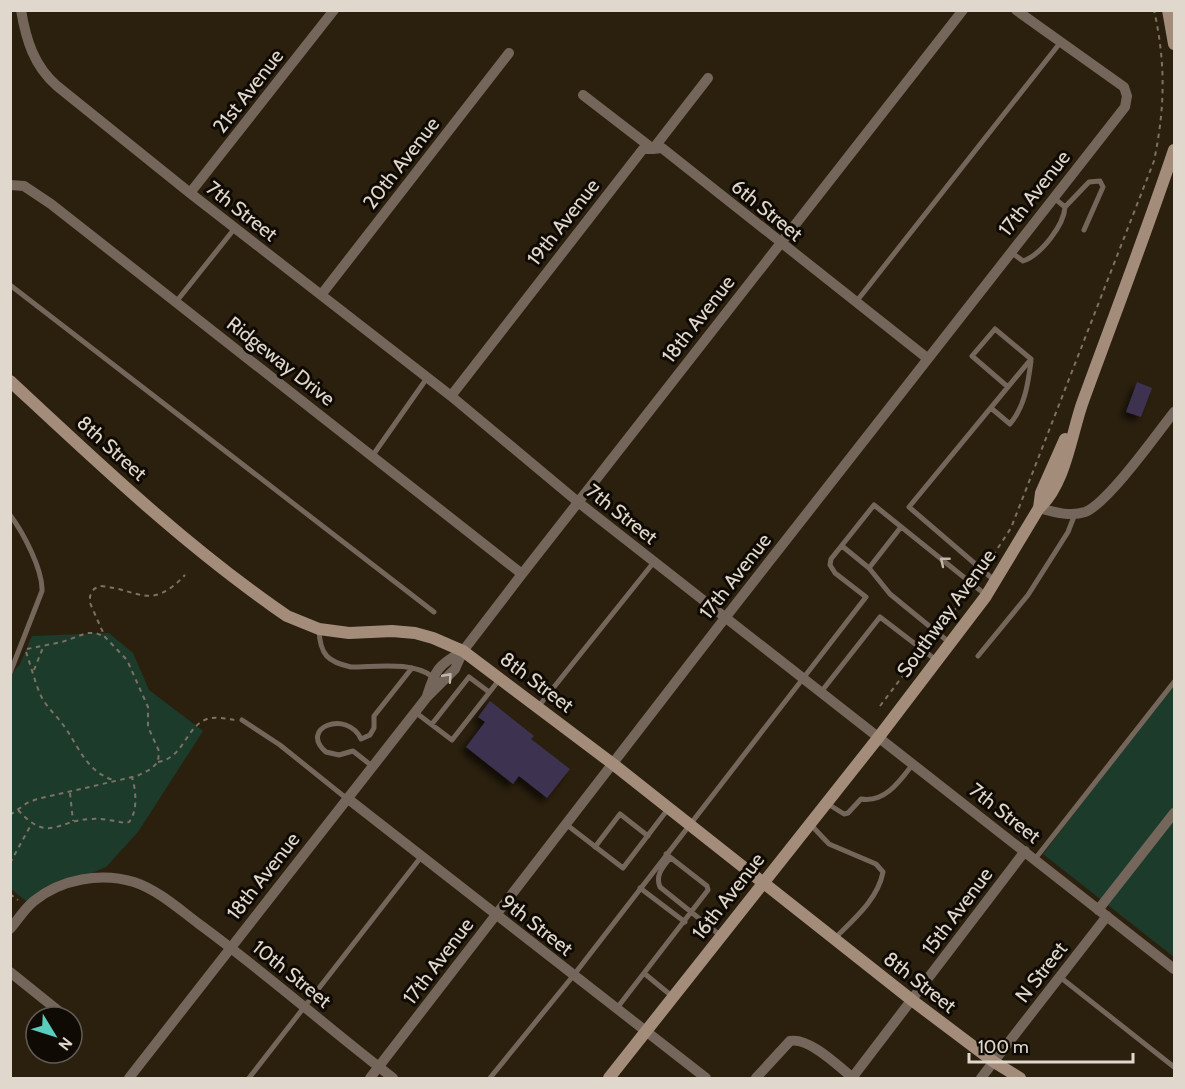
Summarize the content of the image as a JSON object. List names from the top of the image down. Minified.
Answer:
{"streets":{"main road":["8th Street","Southway Avenue","16th Avenue"],"street":["21st Avenue","20th Avenue","17th Avenue","6th Street","7th Street","19th Avenue","18th Avenue","Ridgeway Drive","15th Avenue","9th Street","N Street","10th Street"]},"crossings":[["21st Avenue","7th Street"],["20th Avenue","7th Street"],["17th Avenue","6th Street"],["17th Avenue","7th Street"],["17th Avenue","8th Street"],["17th Avenue","9th Street"],["17th Avenue","10th Street"],["6th Street","19th Avenue"],["6th Street","18th Avenue"],["7th Street","19th Avenue"],["7th Street","18th Avenue"],["7th Street","Southway Avenue"],["7th Street","16th Avenue"],["7th Street","15th Avenue"],["7th Street","N Street"],["18th Avenue","Ridgeway Drive"],["18th Avenue","8th Street"],["18th Avenue","9th Street"],["18th Avenue","10th Street"],["8th Street","16th Avenue"],["8th Street","15th Avenue"],["8th Street","N Street"],["Southway Avenue","16th Avenue"],["16th Avenue","9th Street"]],"scale_bar":"100 m","north":"bottom right"}
